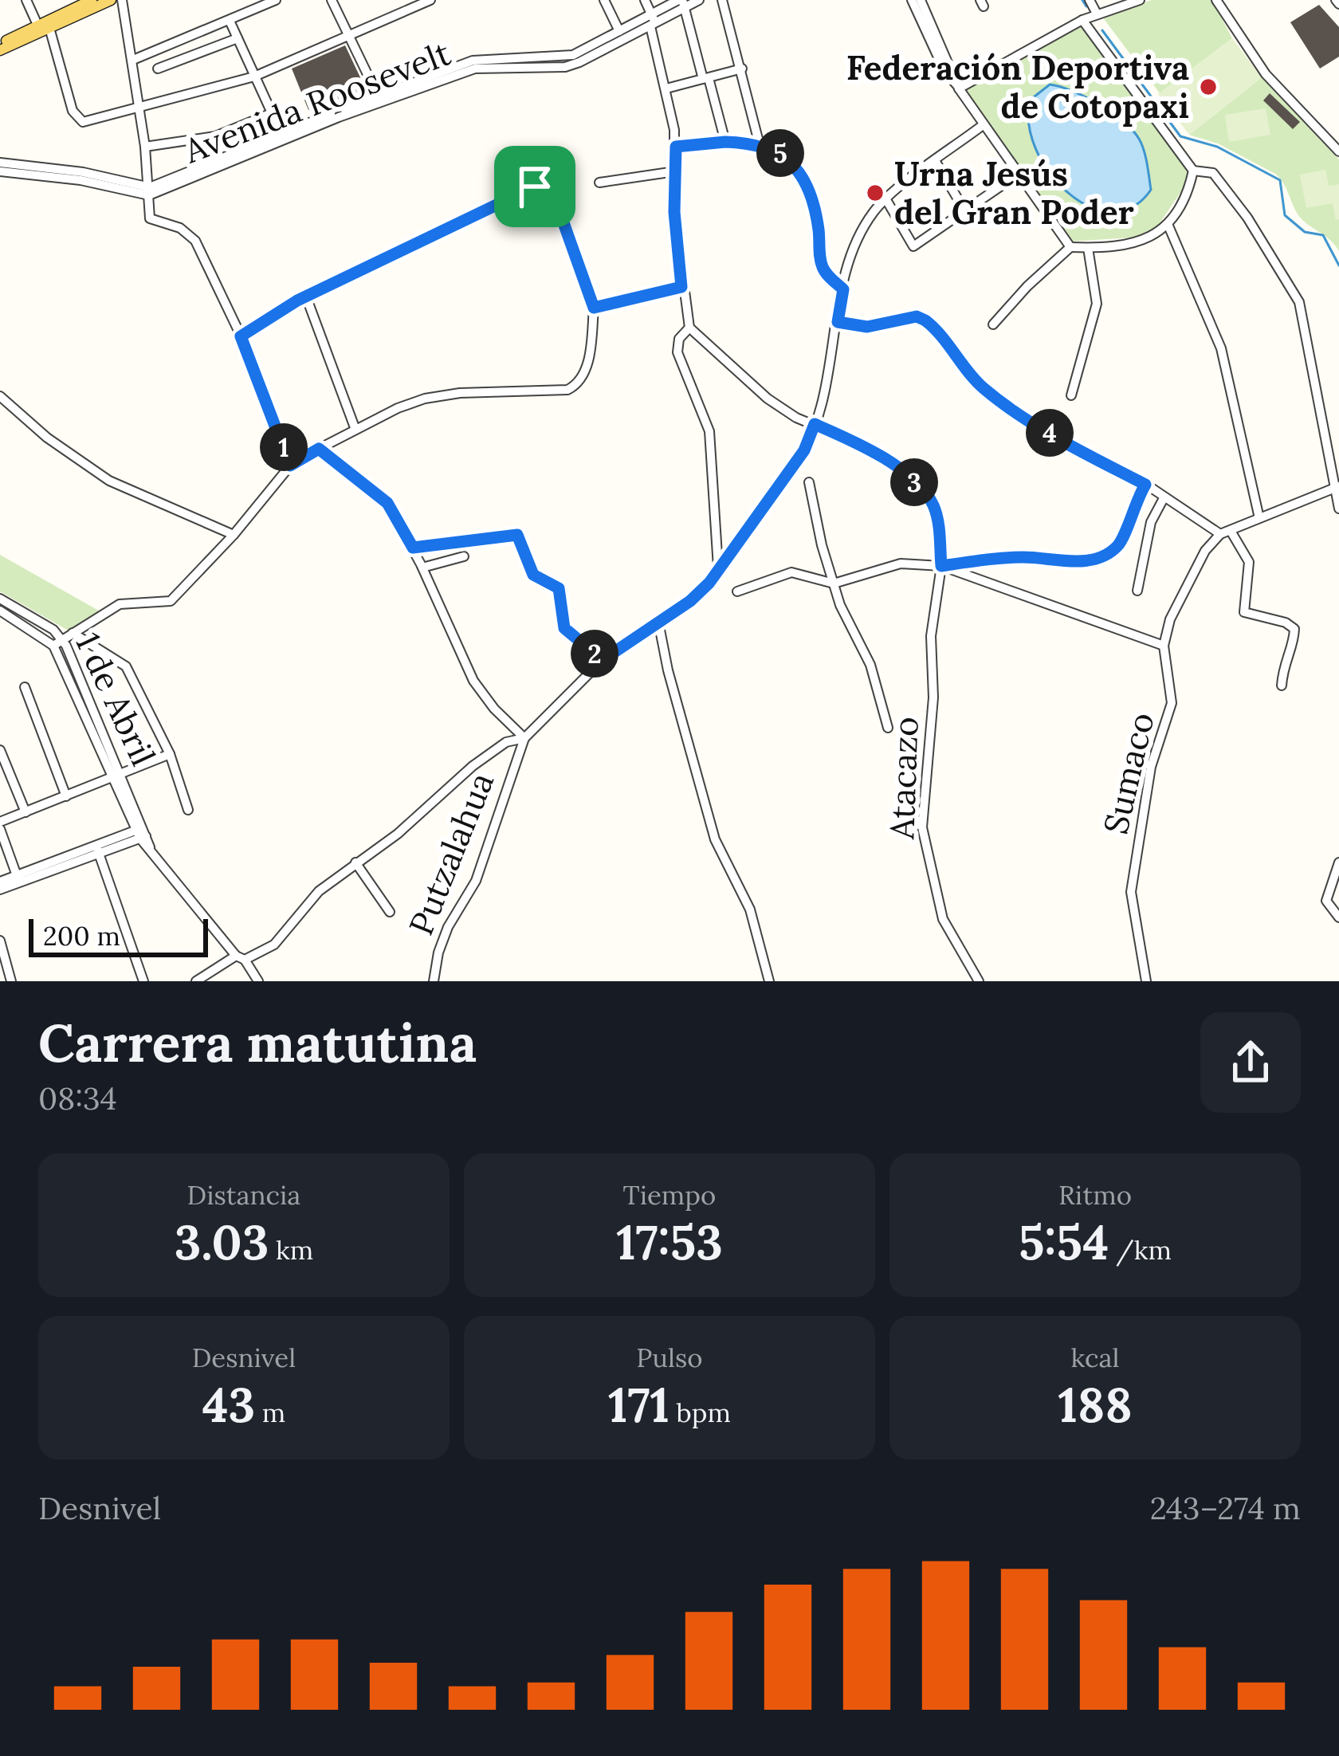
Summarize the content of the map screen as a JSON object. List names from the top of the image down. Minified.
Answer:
{"streets":{"street":["Avenida Roosevelt","1 de Abril","Sumaco","Atacazo","Putzalahua"]},"crossings":[["Atacazo","Putzalahua"]],"places":["Federación Deportiva de Cotopaxi","Urna Jesús del Gran Poder"],"scale_bar":"200 m","page":{"pins":["5","4","1","3","2"],"scale":"200 m","heading":["Carrera matutina","08:34"],"stats":[["Distancia","3.03 km"],["Tiempo","17:53"],["Ritmo","5:54 /km"],["Desnivel","43 m"],["Pulso","171 bpm"],["kcal","188"]],"chart":["Desnivel","243–274 m"]}}
